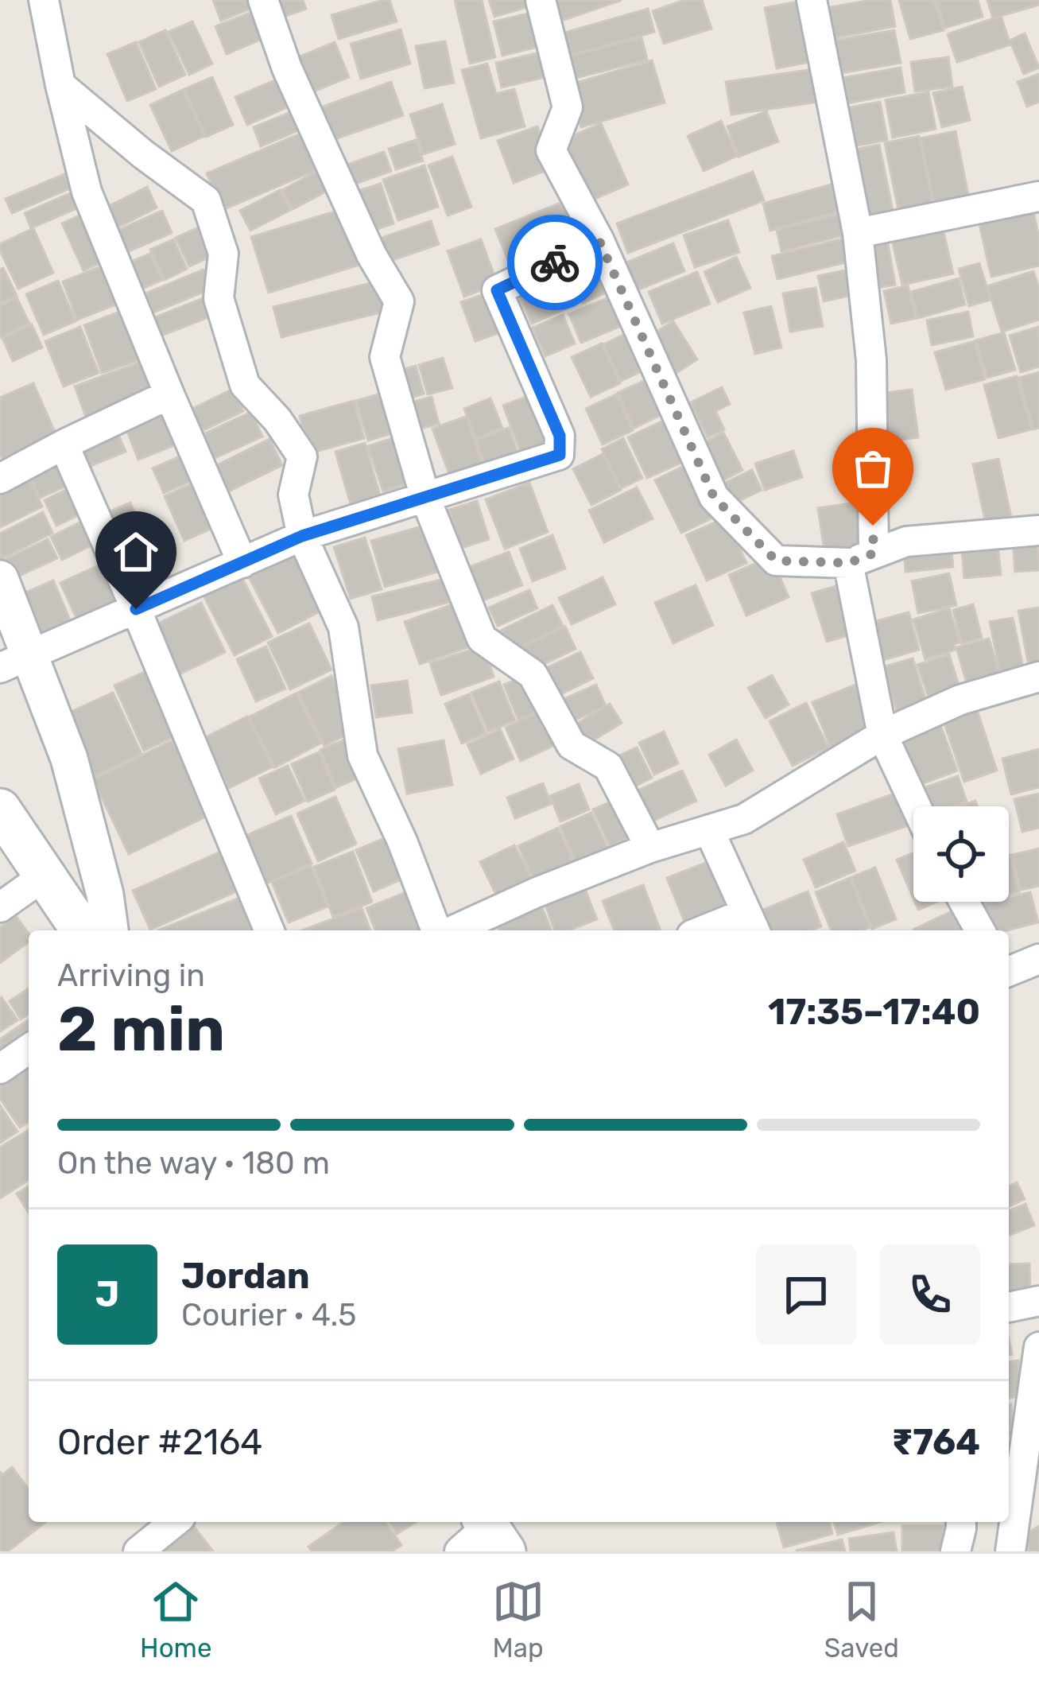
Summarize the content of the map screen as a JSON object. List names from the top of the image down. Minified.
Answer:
{"page":{"heading":["2 min","Arriving in","17:35–17:40"],"panel":["Jordan","Courier · 4.5","Order #2164","₹764"],"bar":"On the way · 180 m","round":"J","tabs":["Home","Map","Saved"]}}
